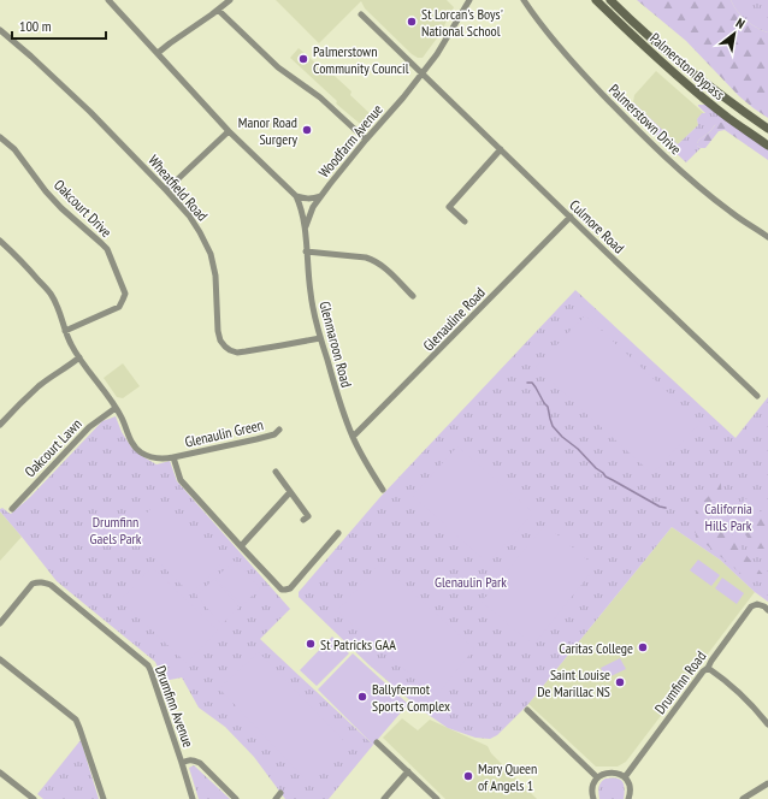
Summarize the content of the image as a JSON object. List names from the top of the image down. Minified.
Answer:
{"streets":{"main road":["Palmerston Bypass"],"street":["Palmerstown Drive","Woodfarm Avenue","Wheatfield Road","Oakcourt Drive","Culmore Road","Glenauline Road","Glenmaroon Road","Glenaulin Green","Oakcourt Lawn","Drumfinn Road","Drumfinn Avenue"]},"crossings":[["Woodfarm Avenue","Culmore Road"],["Woodfarm Avenue","Glenmaroon Road"],["Wheatfield Road","Glenmaroon Road"],["Oakcourt Drive","Glenaulin Green"],["Culmore Road","Glenauline Road"],["Glenauline Road","Glenmaroon Road"],["Glenaulin Green","Oakcourt Lawn"]],"parks":["California Hills Park","Drumfinn Gaels Park","Glenaulin Park"],"places":["St Lorcan's Boys' National School","Palmerstown Community Council","Manor Road Surgery","St Patricks GAA","Caritas College","Saint Louise De Marillac NS","Ballyfermot Sports Complex","Mary Queen of Angels 1"],"scale_bar":"100 m","north":"top right"}
